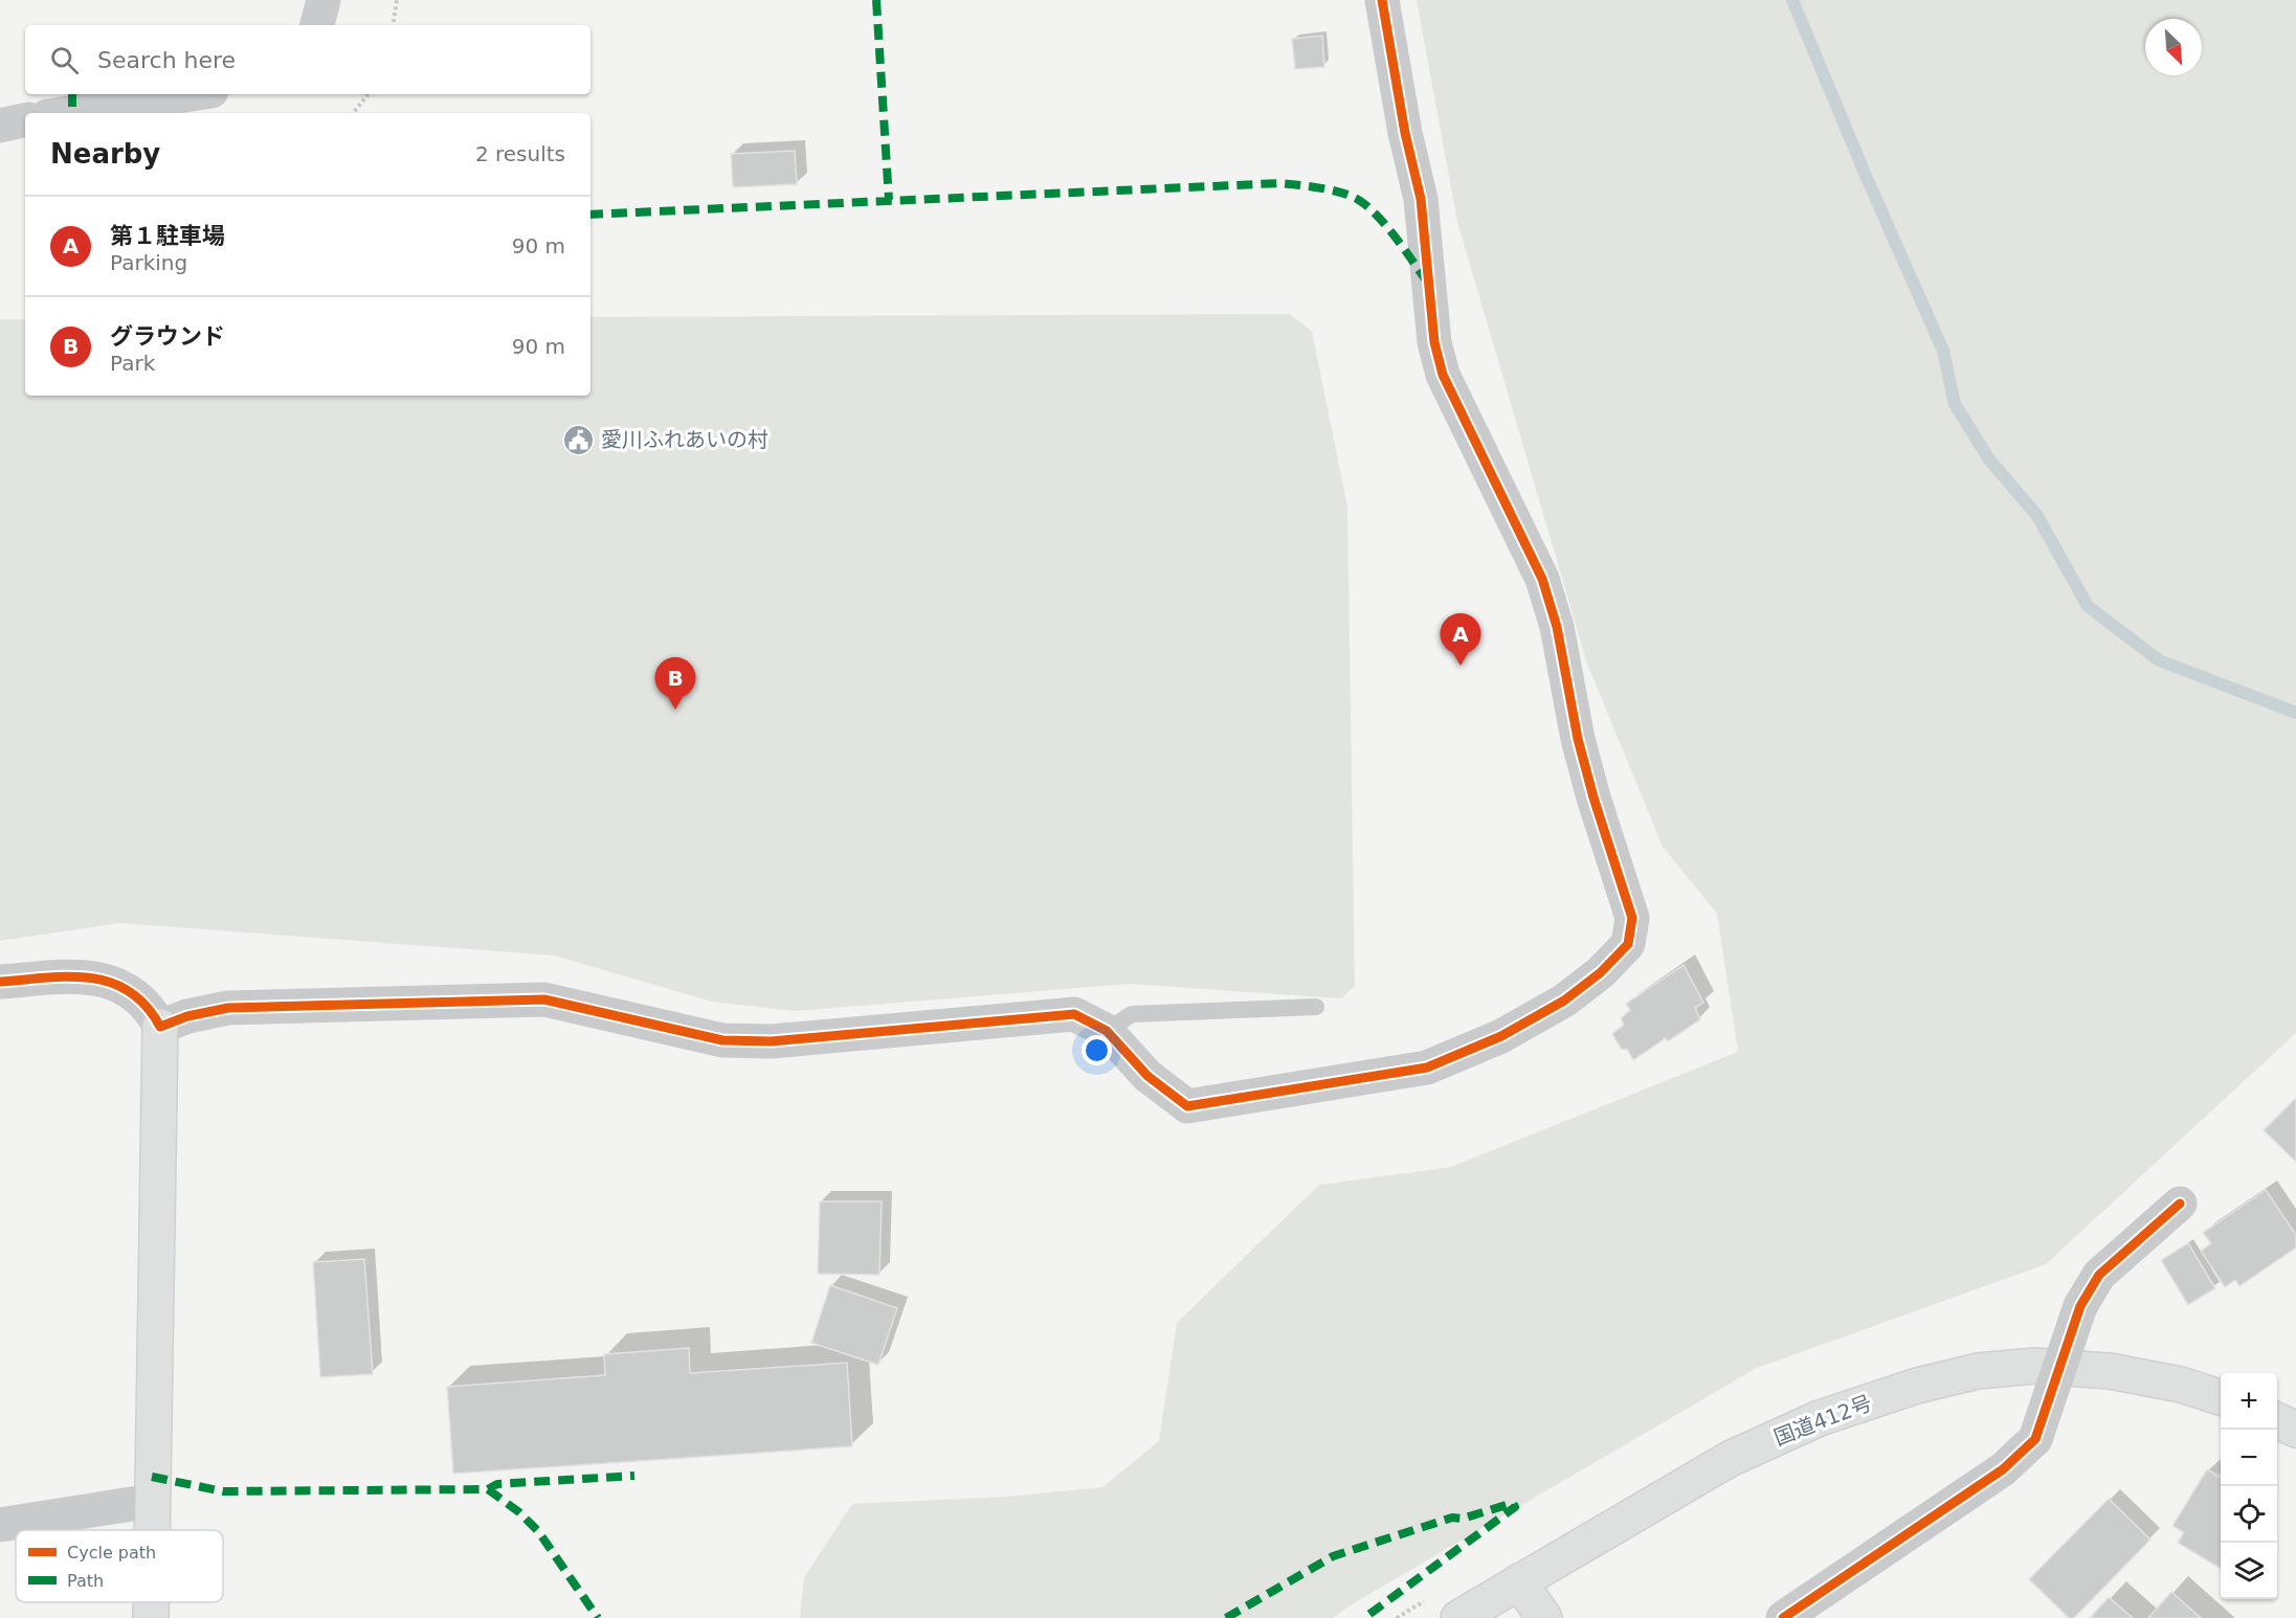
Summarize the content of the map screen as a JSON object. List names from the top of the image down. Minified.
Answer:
{"streets":{"main road":["国道412号"]},"places":{"public building":["愛川ふれあいの村"]},"legend":["Cycle path","Path"],"north":"bottom right","page":{"search":"Search here","heading":["Nearby","2 results"],"list":[{"mark":"A","name":"第１駐車場","note":"Parking","value":"90 m"},{"mark":"B","name":"グラウンド","note":"Park","value":"90 m"}],"pins":["A","B"],"map_buttons":["+","−"]}}
